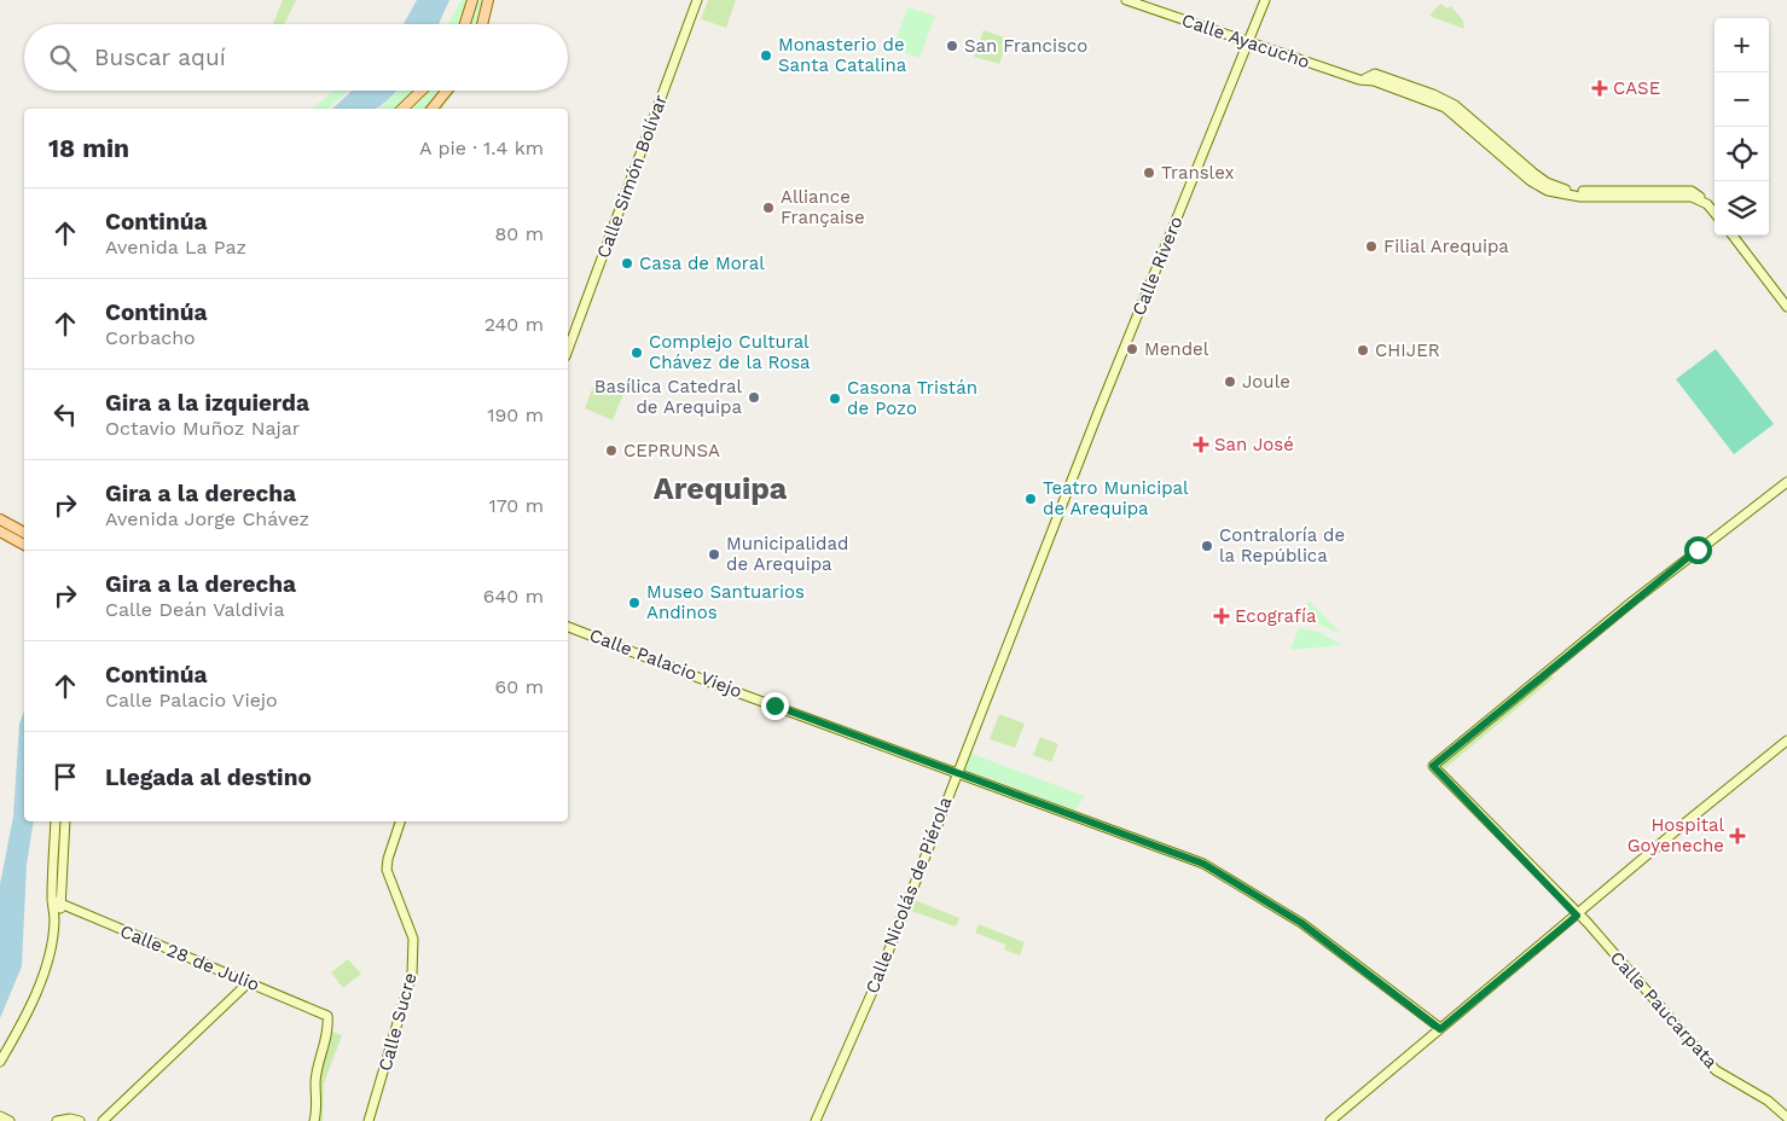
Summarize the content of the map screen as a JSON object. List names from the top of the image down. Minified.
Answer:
{"streets":{"street":["Calle Ayacucho","Calle Simón Bolívar","Calle Rivero","Calle Palacio Viejo","Calle Nicolás de Piérola","Calle 28 de Julio","Calle Paucarpata","Calle Sucre"]},"crossings":[["Calle Ayacucho","Calle Rivero"],["Calle Rivero","Calle Nicolás de Piérola"],["Calle Palacio Viejo","Calle Nicolás de Piérola"]],"districts":["Arequipa"],"places":{"other":["San Francisco","Monasterio de Santa Catalina","Translex","Alliance Française","Filial Arequipa","Casa de Moral","Mendel","CHIJER","Complejo Cultural Chávez de la Rosa","Joule","Basílica Catedral de Arequipa","Casona Tristán de Pozo","CEPRUNSA","Teatro Municipal de Arequipa","Contraloría de la República","Municipalidad de Arequipa","Museo Santuarios Andinos"],"health":["CASE","San José","Ecografía","Hospital Goyeneche"]},"page":{"map_buttons":["+","−"],"search":"Buscar aquí","heading":["18 min","A pie · 1.4 km"],"list":[["Continúa","Avenida La Paz","80 m"],["Continúa","Corbacho","240 m"],["Gira a la izquierda","Octavio Muñoz Najar","190 m"],["Gira a la derecha","Avenida Jorge Chávez","170 m"],["Gira a la derecha","Calle Deán Valdivia","640 m"],["Continúa","Calle Palacio Viejo","60 m"],"Llegada al destino"]}}
